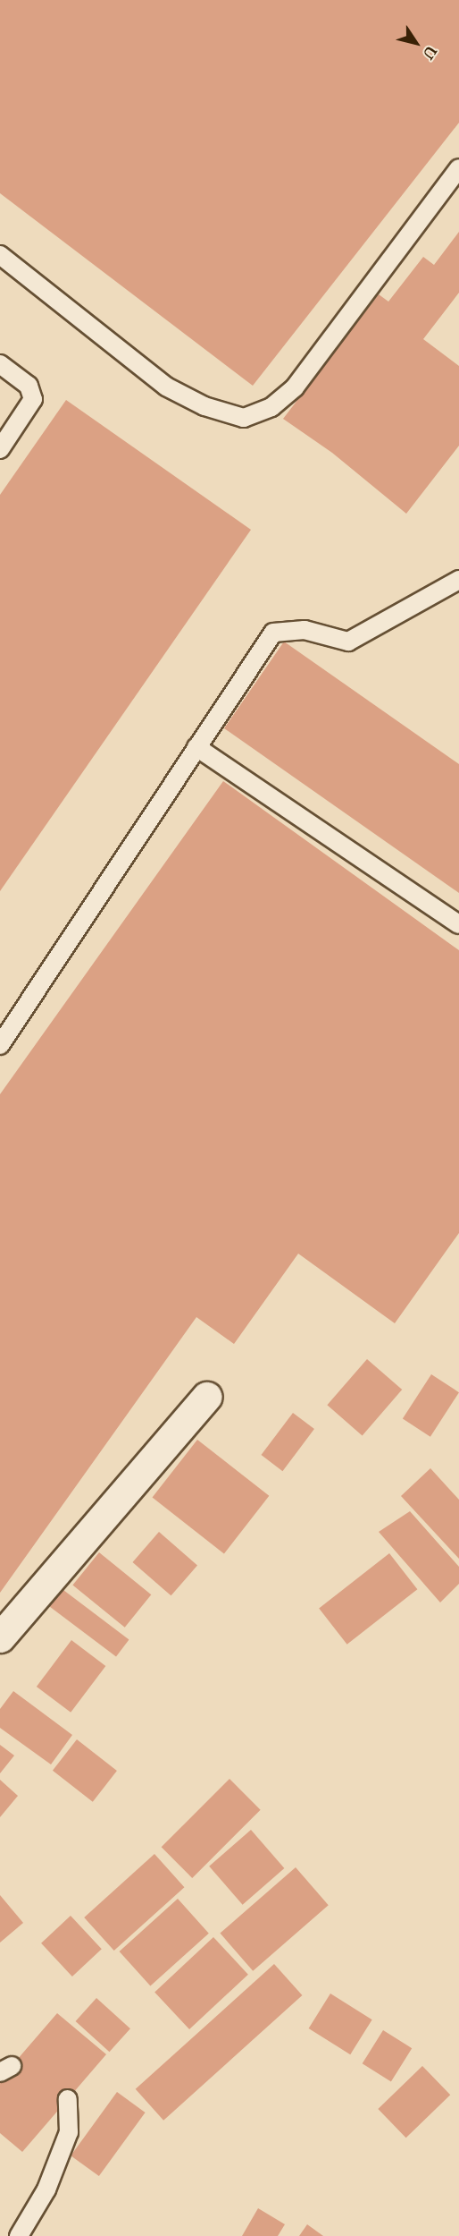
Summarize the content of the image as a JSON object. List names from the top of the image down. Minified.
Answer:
{"north":"bottom right"}
